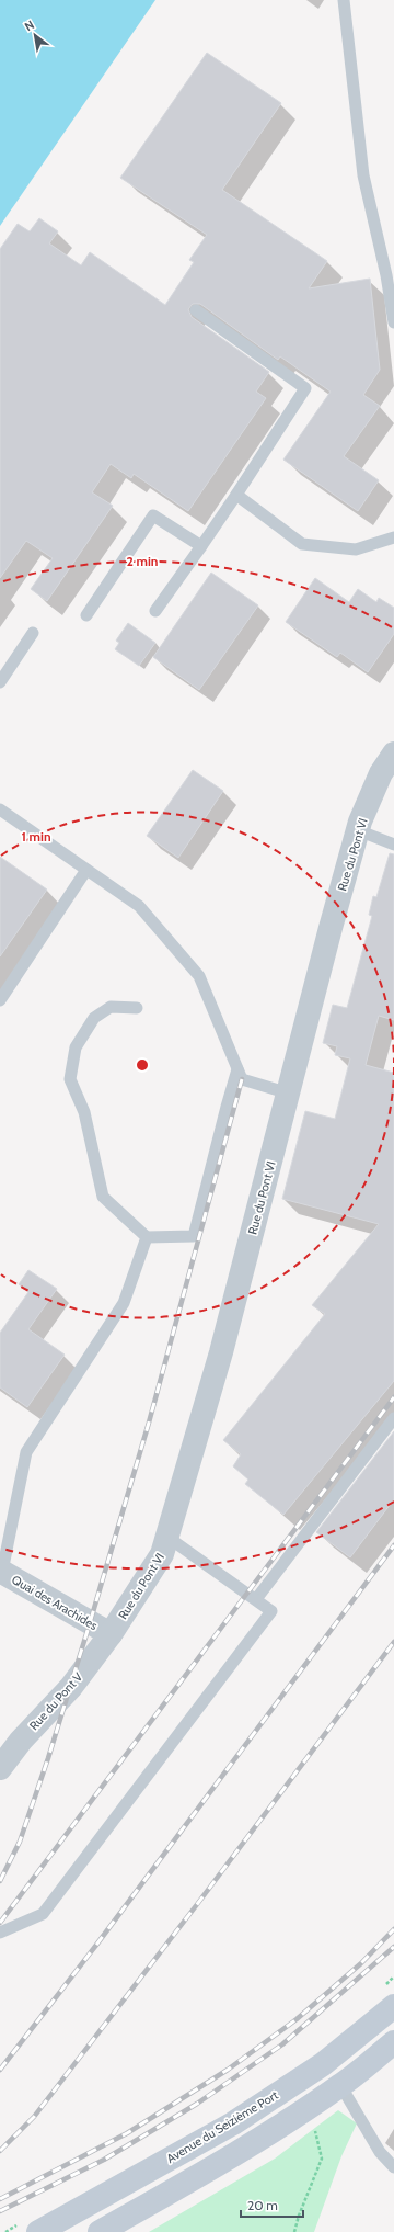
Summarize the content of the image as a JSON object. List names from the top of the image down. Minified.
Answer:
{"streets":{"main road":["Avenue du Seizième Port"],"street":["Rue du Pont VI","Quai des Arachides","Rue du Pont V"]},"crossings":[["Rue du Pont VI","Quai des Arachides"],["Rue du Pont VI","Rue du Pont V"],["Quai des Arachides","Rue du Pont V"]],"scale_bar":"20 m","north":"top left","rings":["2 min","1 min"]}
